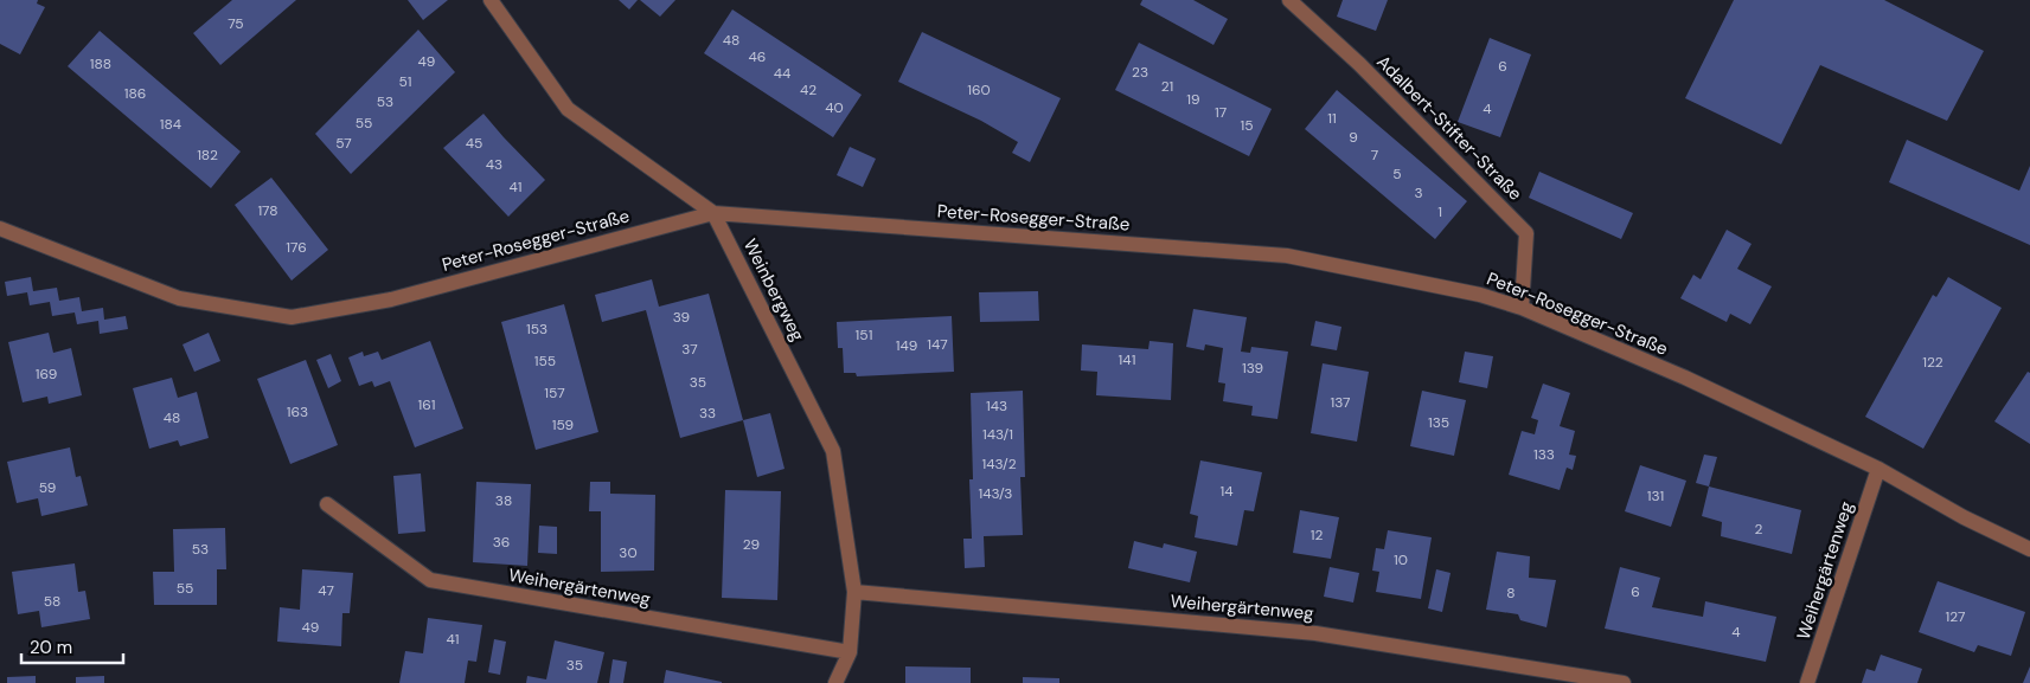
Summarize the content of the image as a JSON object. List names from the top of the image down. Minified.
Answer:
{"streets":{"street":["Adalbert-Stifter-Straße","Peter-Rosegger-Straße","Weinbergweg","Weihergärtenweg"]},"crossings":[["Adalbert-Stifter-Straße","Peter-Rosegger-Straße"],["Peter-Rosegger-Straße","Weinbergweg"],["Peter-Rosegger-Straße","Weihergärtenweg"],["Weinbergweg","Weihergärtenweg"]],"house_numbers":["75","48","46","49","188","6","23","44","51","21","42","160","186","19","53","40","4","17","11","55","184","15","9","57","45","182","7","43","5","41","3","178","1","176","39","153","151","147","149","37","141","155","122","139","169","35","157","137","161","143","163","33","48","135","159","143/1","133","143/2","59","14","143/3","131","38","2","12","36","29","53","30","10","55","47","6","8","58","127","49","4","41","35"],"scale_bar":"20 m"}
